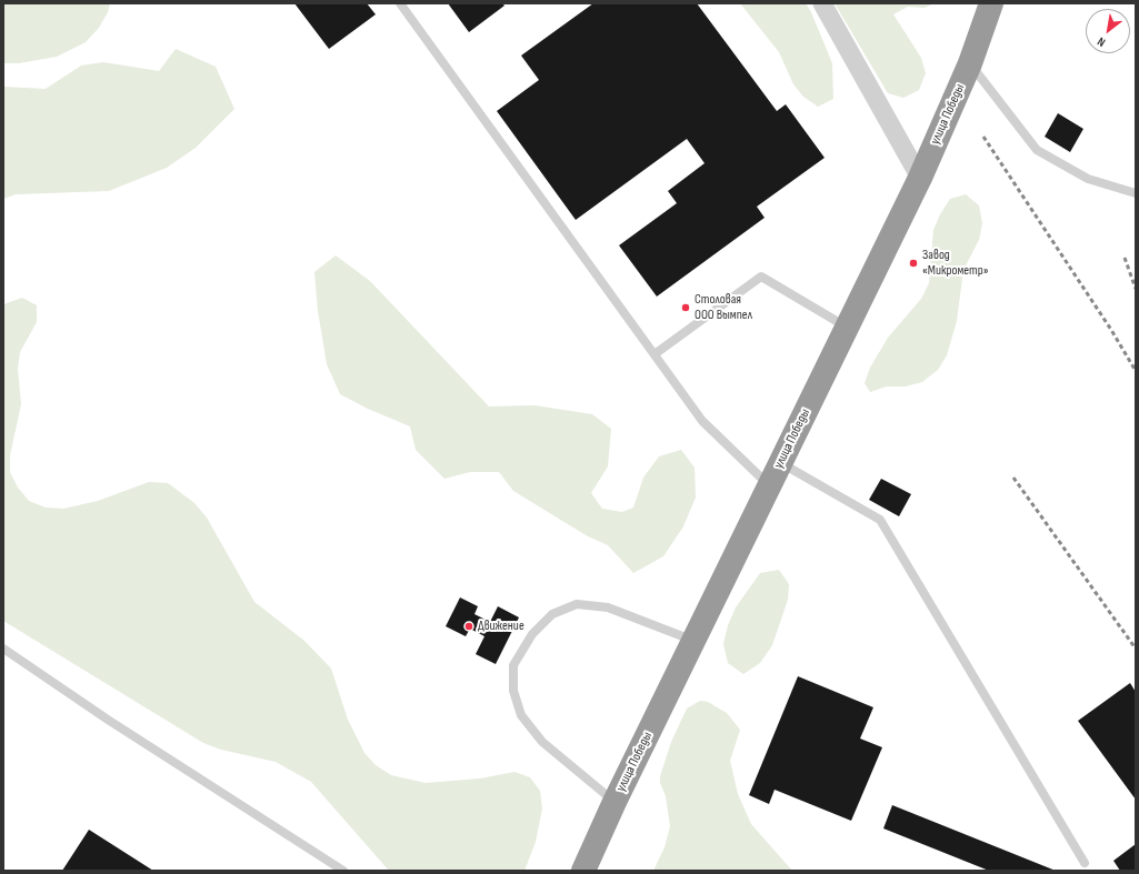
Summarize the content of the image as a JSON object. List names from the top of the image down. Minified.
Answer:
{"streets":{"highway":["улица Победы"]},"places":["Завод «Микрометр»","Столовая ООО Вымпел","Движение"],"north":"bottom left"}
